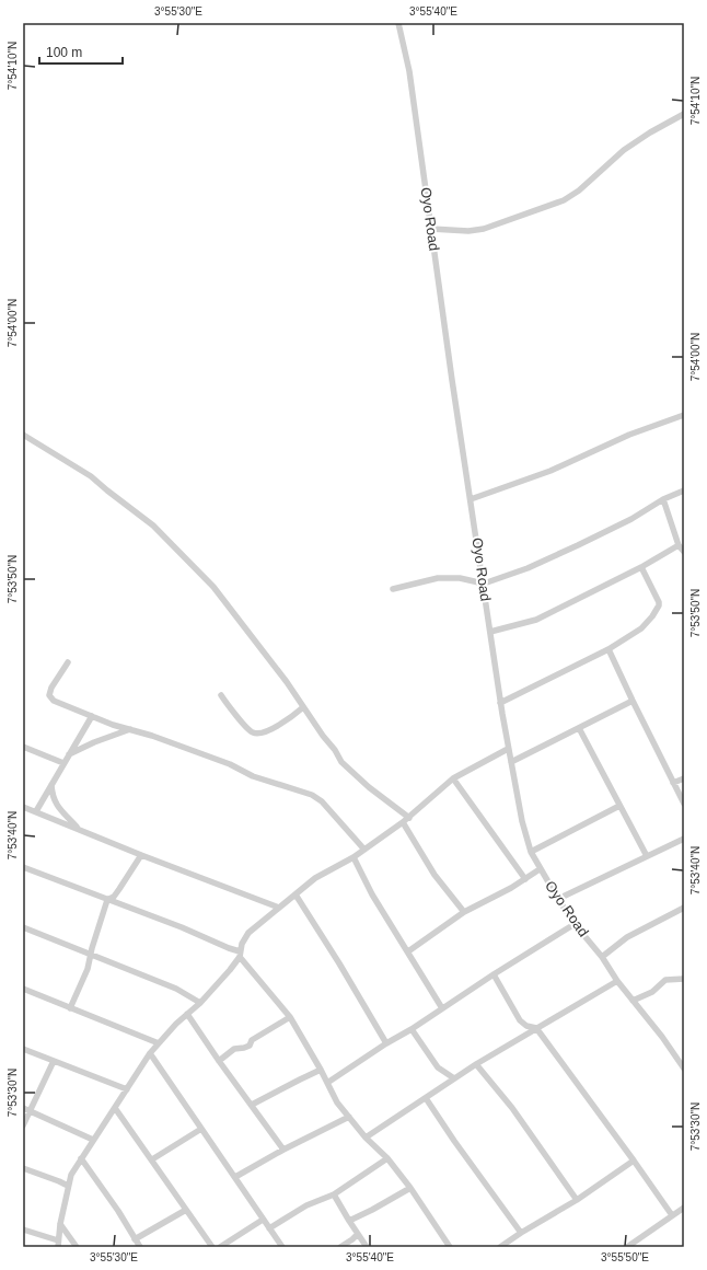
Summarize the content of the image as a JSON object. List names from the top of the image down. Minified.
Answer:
{"streets":{"street":["Oyo Road"]},"scale_bar":"100 m","coordinates":["3°55'30\"E","3°55'40\"E","7°54'10\"N","7°54'00\"N","7°53'50\"N","7°53'40\"N","7°53'30\"N","3°55'50\"E"]}
